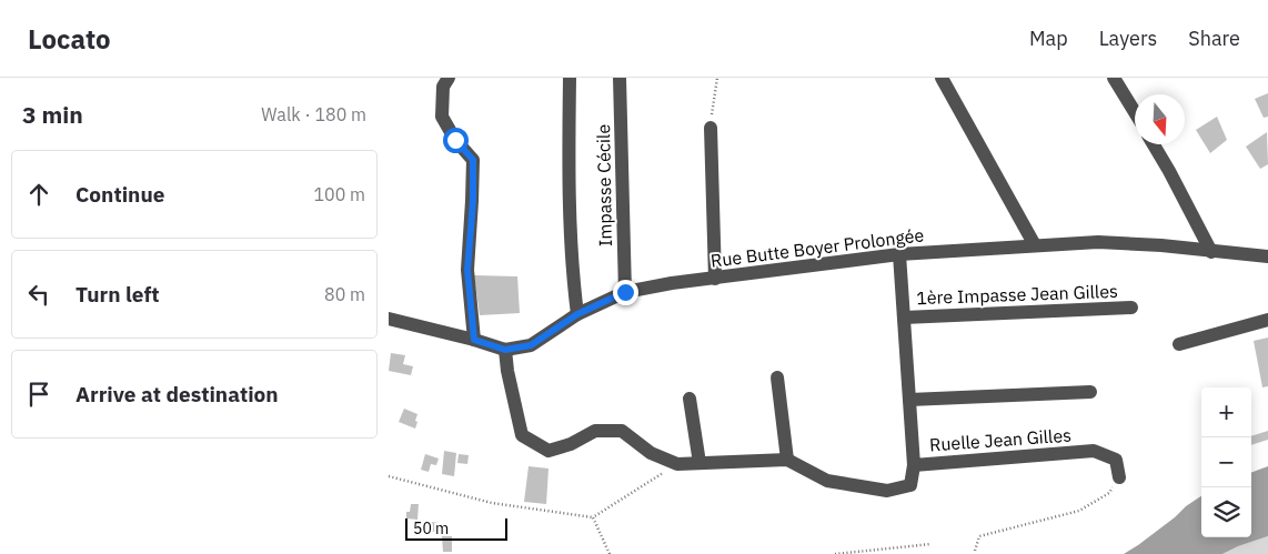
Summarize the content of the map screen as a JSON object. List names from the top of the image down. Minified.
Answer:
{"streets":{"street":["Impasse Cécile","Rue Butte Boyer Prolongée","1ère Impasse Jean Gilles","Ruelle Jean Gilles"]},"crossings":[["Impasse Cécile","Rue Butte Boyer Prolongée"],["Rue Butte Boyer Prolongée","Ruelle Jean Gilles"],["1ère Impasse Jean Gilles","Ruelle Jean Gilles"]],"scale_bar":"50 m","north":"bottom","page":{"header":"Locato","nav":["Map","Layers","Share"],"heading":["3 min","Walk · 180 m"],"list":[["Continue","100 m"],["Turn left","80 m"],"Arrive at destination"],"map_buttons":["+","−"],"scale":"50 m"}}
